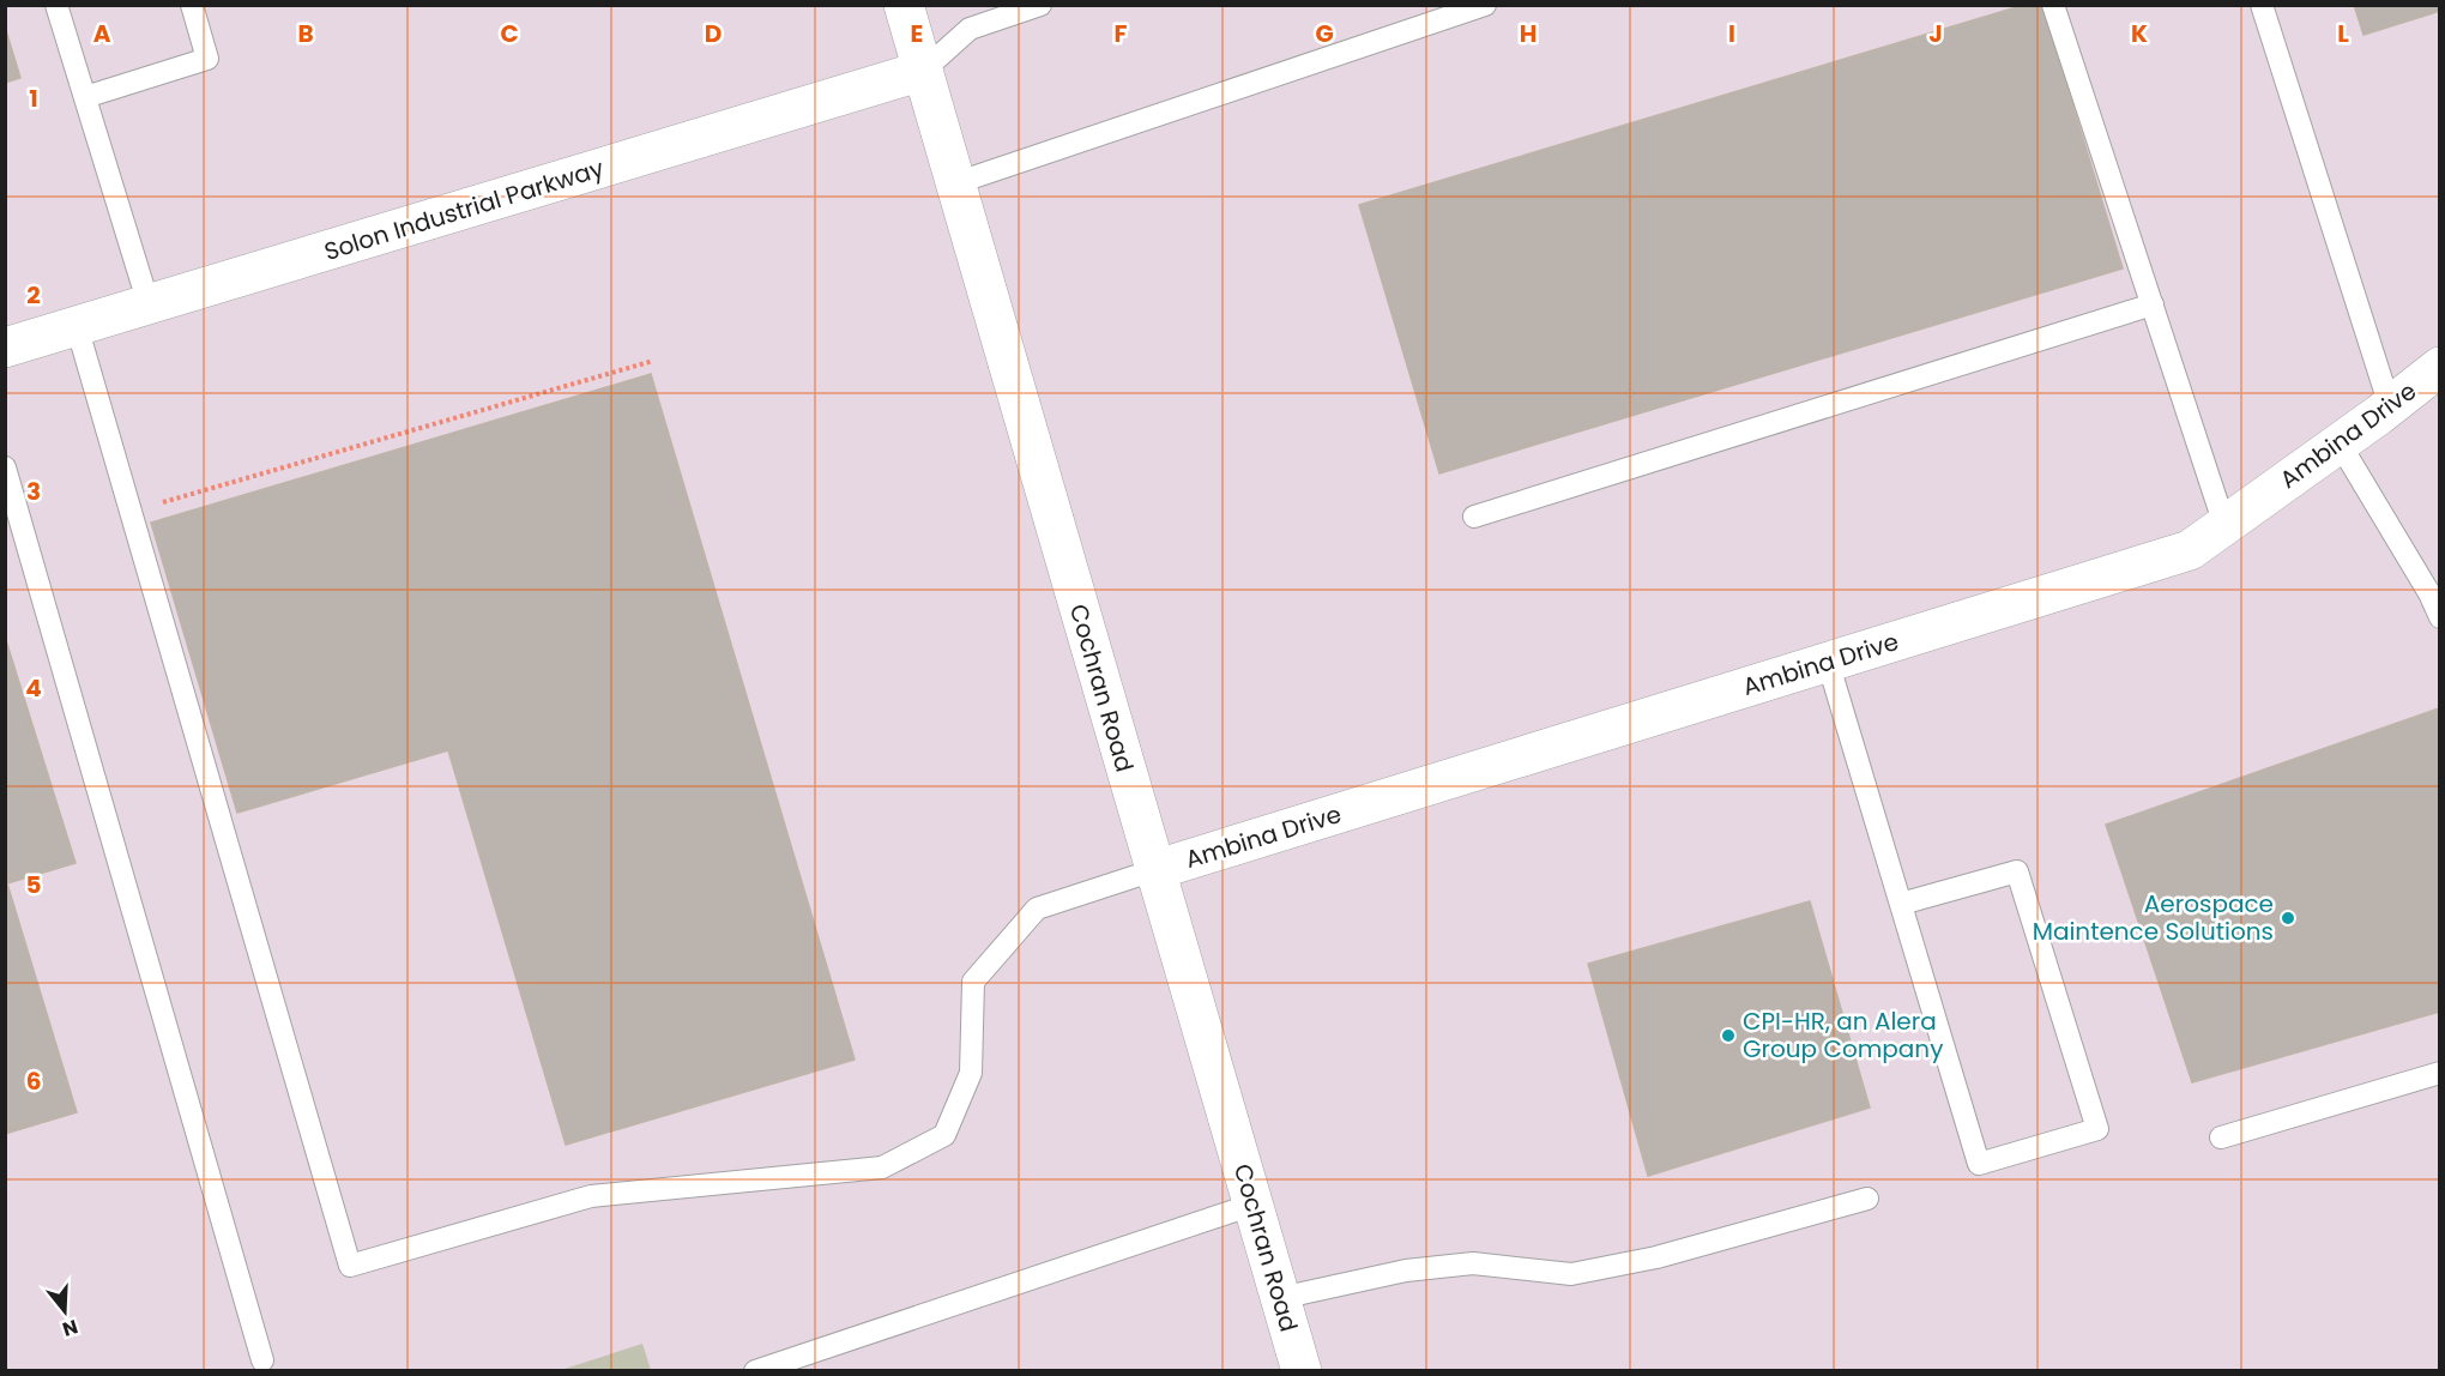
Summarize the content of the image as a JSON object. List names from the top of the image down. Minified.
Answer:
{"streets":{"street":["Solon Industrial Parkway","Ambina Drive","Cochran Road"]},"crossings":[["Solon Industrial Parkway","Cochran Road"],["Ambina Drive","Cochran Road"]],"places":["Aerospace Maintence Solutions","CPI-HR, an Alera Group Company"],"north":"bottom","grid":{"columns":["A","B","C","D","E","F","G","H","I","J","K","L"],"rows":["1","2","3","4","5","6"]}}
